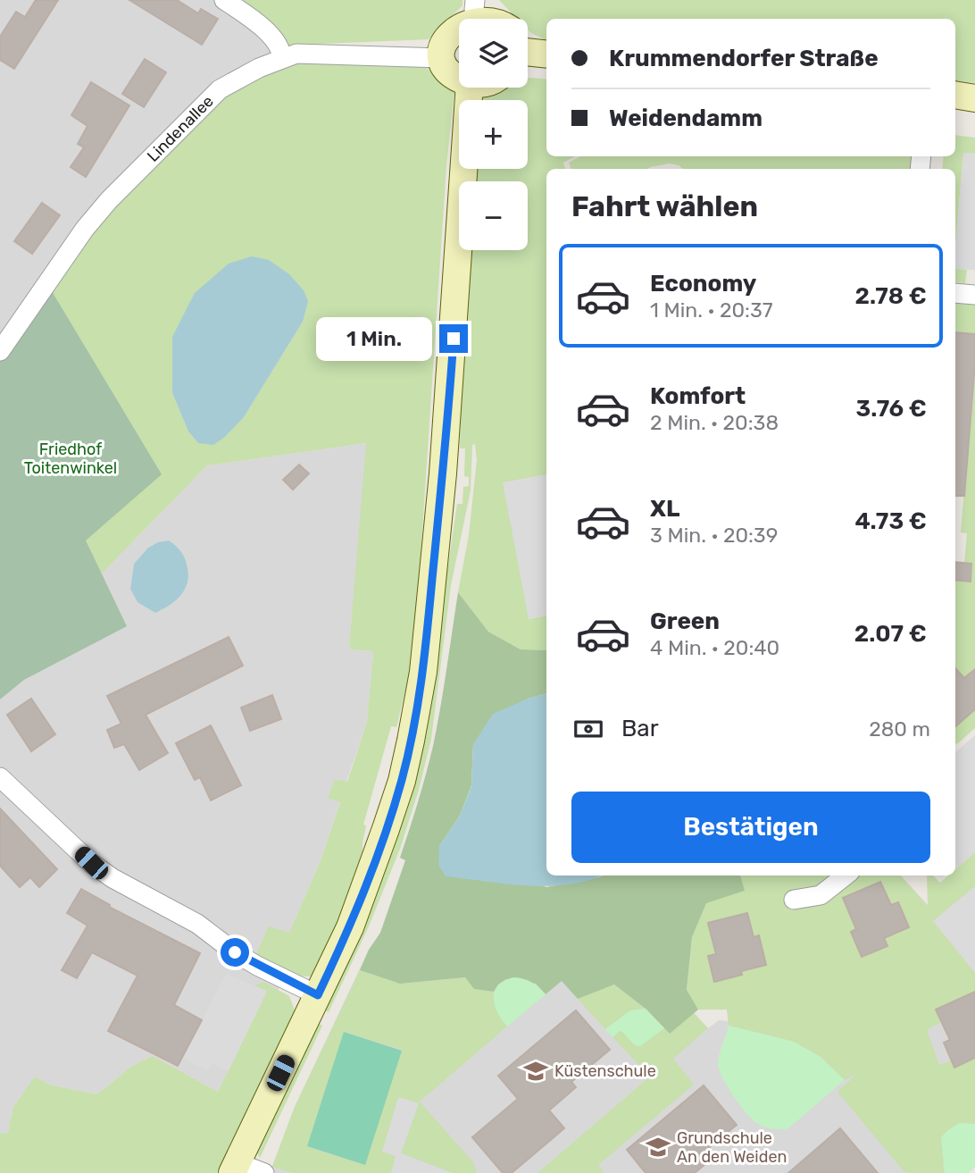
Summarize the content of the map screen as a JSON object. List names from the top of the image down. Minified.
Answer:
{"streets":{"street":["Lindenallee"]},"parks":["Friedhof Toitenwinkel"],"places":{"school or university":["Küstenschule","Grundschule An den Weiden"]},"page":{"map_buttons":["+","−"],"banner":["Krummendorfer Straße","Weidendamm"],"heading":"Fahrt wählen","list":[{"name":"Economy","note":"1 Min. · 20:37","value":"2.78 €"},{"name":"Komfort","note":"2 Min. · 20:38","value":"3.76 €"},{"name":"XL","note":"3 Min. · 20:39","value":"4.73 €"},{"name":"Green","note":"4 Min. · 20:40","value":"2.07 €"}],"bubble":"1 Min.","pay":["Bar","280 m"],"buttons":"Bestätigen"}}
